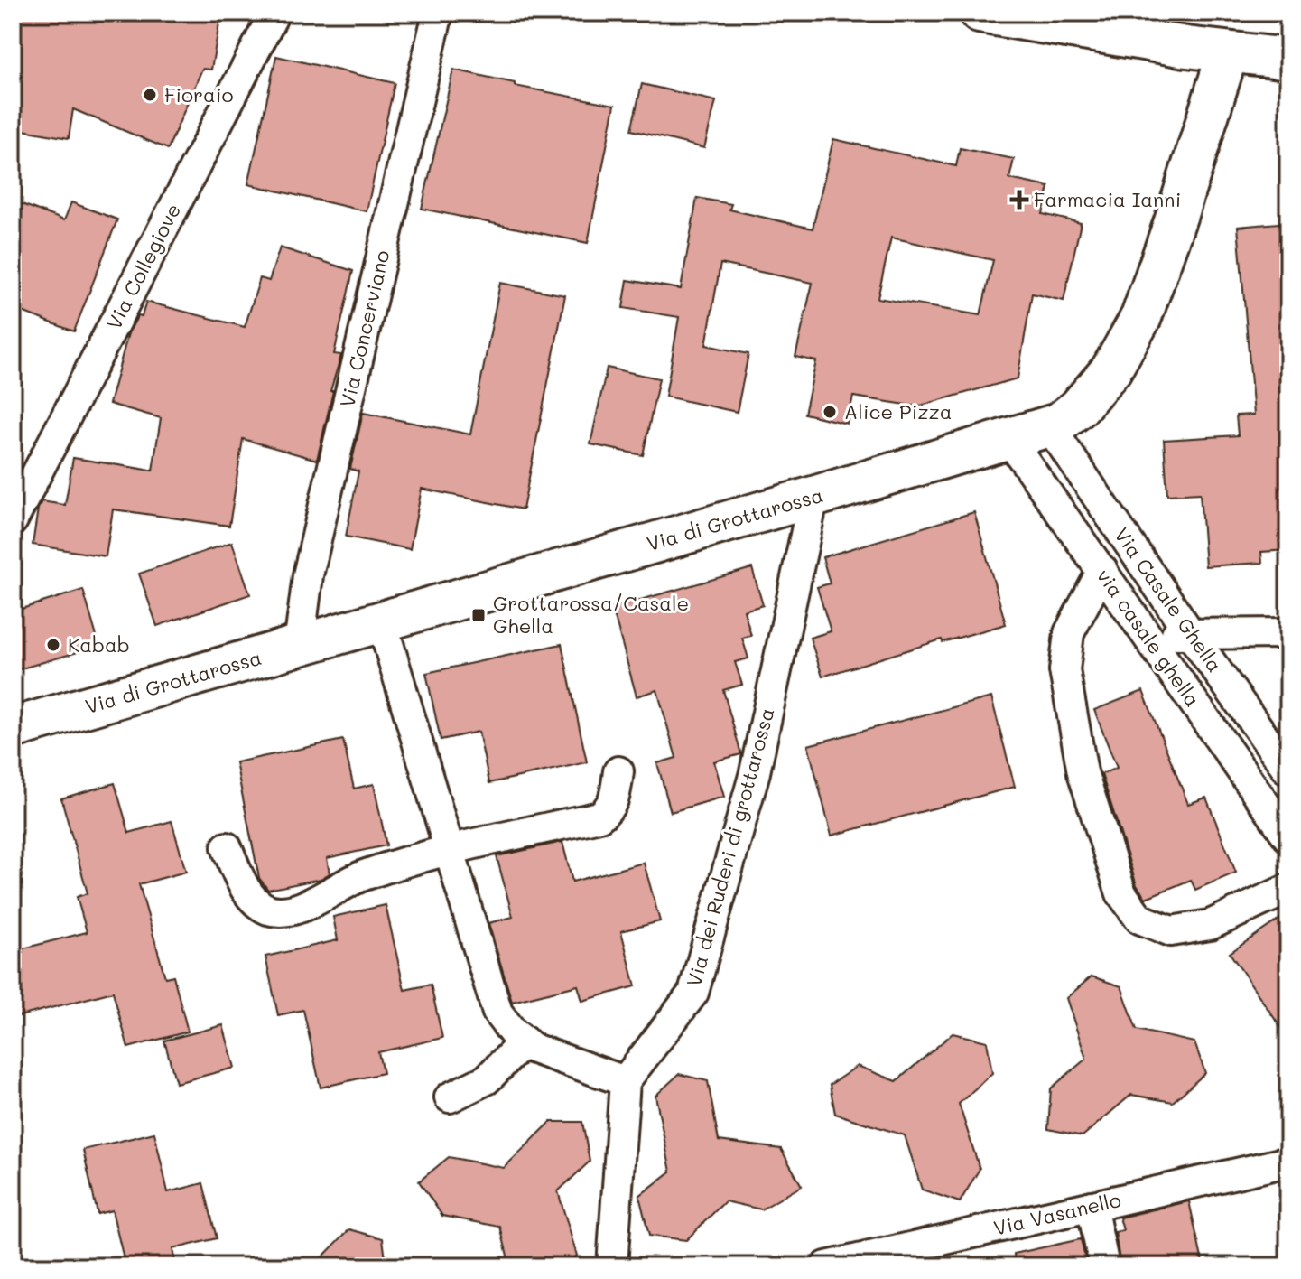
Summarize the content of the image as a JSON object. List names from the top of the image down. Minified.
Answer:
{"streets":{"street":["Via Collegiove","Via Concerviano","Via di Grottarossa","Via Casale Ghella","via casale ghella","Via dei Ruderi di grottarossa","Via Vasanello"]},"crossings":[["Via Concerviano","Via di Grottarossa"],["Via di Grottarossa","Via Casale Ghella"],["Via di Grottarossa","via casale ghella"],["Via di Grottarossa","Via dei Ruderi di grottarossa"]],"places":{"other":["Fioraio","Alice Pizza","Kabab"],"health":["Farmacia Ianni"],"transit":["Grottarossa/Casale Ghella"]}}
